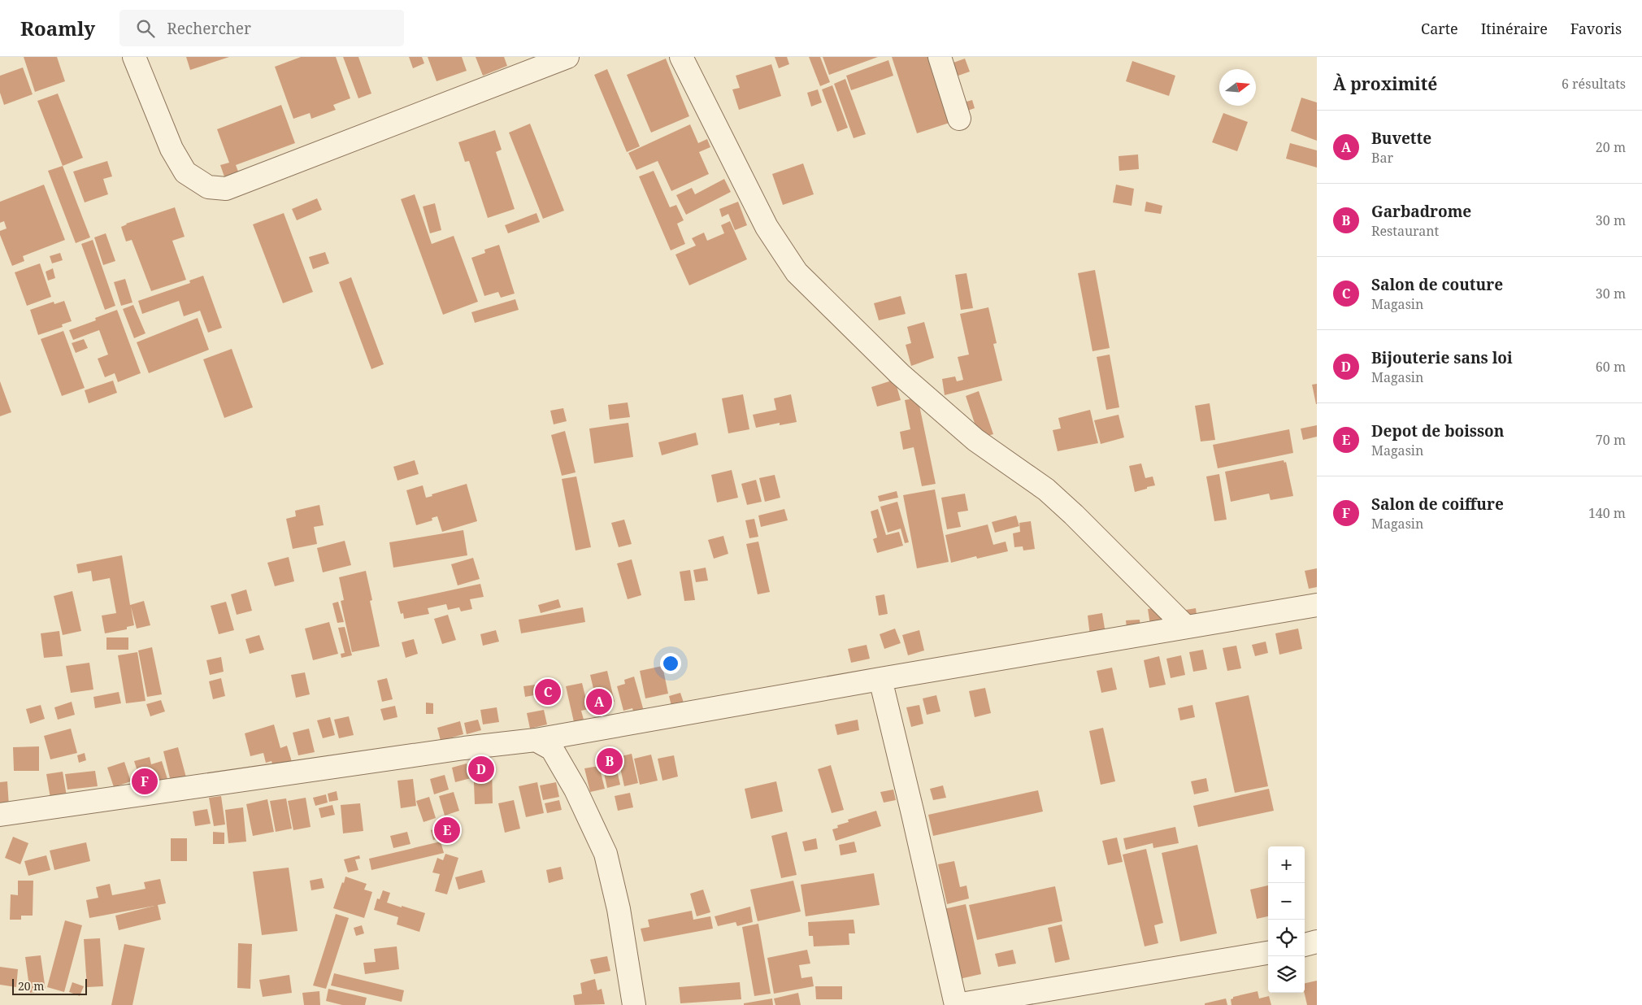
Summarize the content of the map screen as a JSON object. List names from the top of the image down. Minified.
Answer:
{"scale_bar":"20 m","north":"right","page":{"header":"Roamly","search":"Rechercher","nav":["Carte","Itinéraire","Favoris"],"heading":["À proximité","6 résultats"],"list":[{"mark":"A","name":"Buvette","note":"Bar","value":"20 m"},{"mark":"B","name":"Garbadrome","note":"Restaurant","value":"30 m"},{"mark":"C","name":"Salon de couture","note":"Magasin","value":"30 m"},{"mark":"D","name":"Bijouterie sans loi","note":"Magasin","value":"60 m"},{"mark":"E","name":"Depot de boisson","note":"Magasin","value":"70 m"},{"mark":"F","name":"Salon de coiffure","note":"Magasin","value":"140 m"}],"pins":["C","A","B","D","F","E"],"map_buttons":["+","−"],"scale":"20 m"}}
